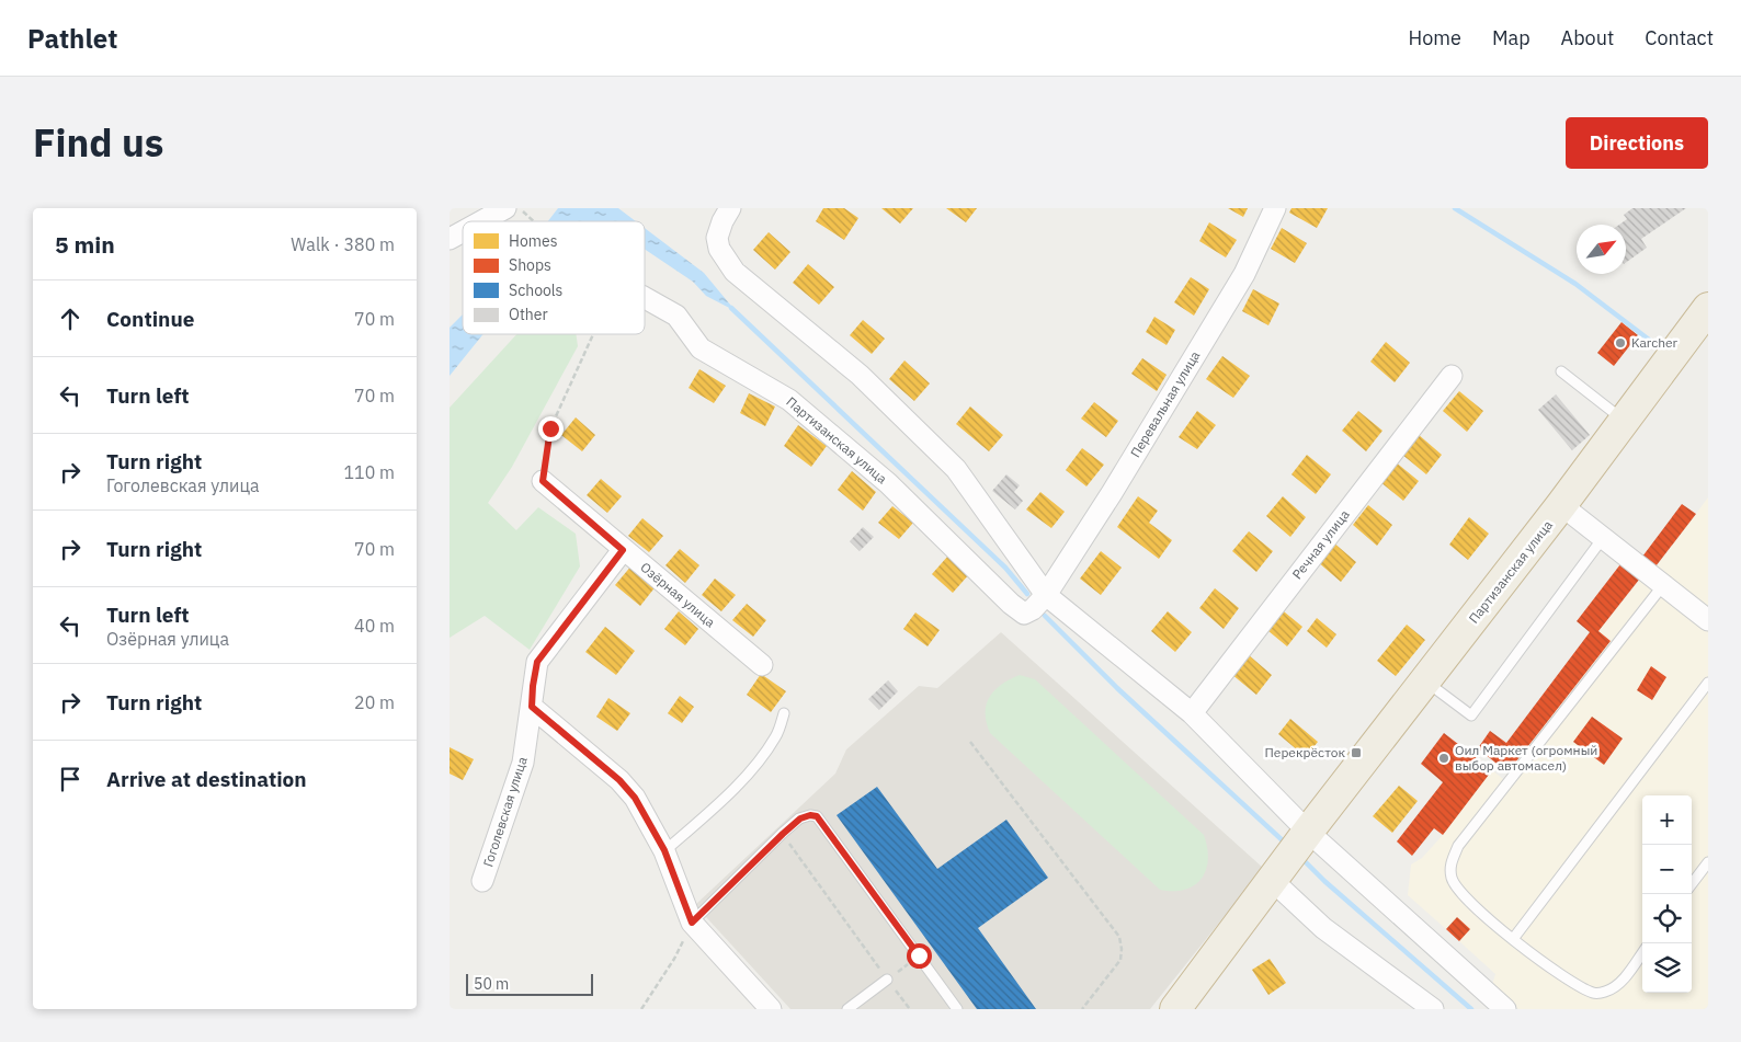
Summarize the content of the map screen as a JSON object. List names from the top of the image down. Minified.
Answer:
{"streets":{"highway":["Партизанская улица"],"street":["Перевальная улица","Речная улица","Озёрная улица","Гоголевская улица"]},"crossings":[["Перевальная улица","Партизанская улица"],["Озёрная улица","Гоголевская улица"]],"places":{"other":["Karcher","Оил Маркет (огромный выбор автомасел)"],"transit":["Перекрёсток"]},"legend":["Homes","Shops","Schools","Other"],"scale_bar":"50 m","north":"top right","page":{"header":"Pathlet","nav":["Home","Map","About","Contact"],"title":"Find us","buttons":"Directions","heading":["5 min","Walk · 380 m"],"list":[["Continue","70 m"],["Turn left","70 m"],["Turn right","Гоголевская улица","110 m"],["Turn right","70 m"],["Turn left","Озёрная улица","40 m"],["Turn right","20 m"],"Arrive at destination"],"map_buttons":["+","−"],"scale":"50 m"}}
